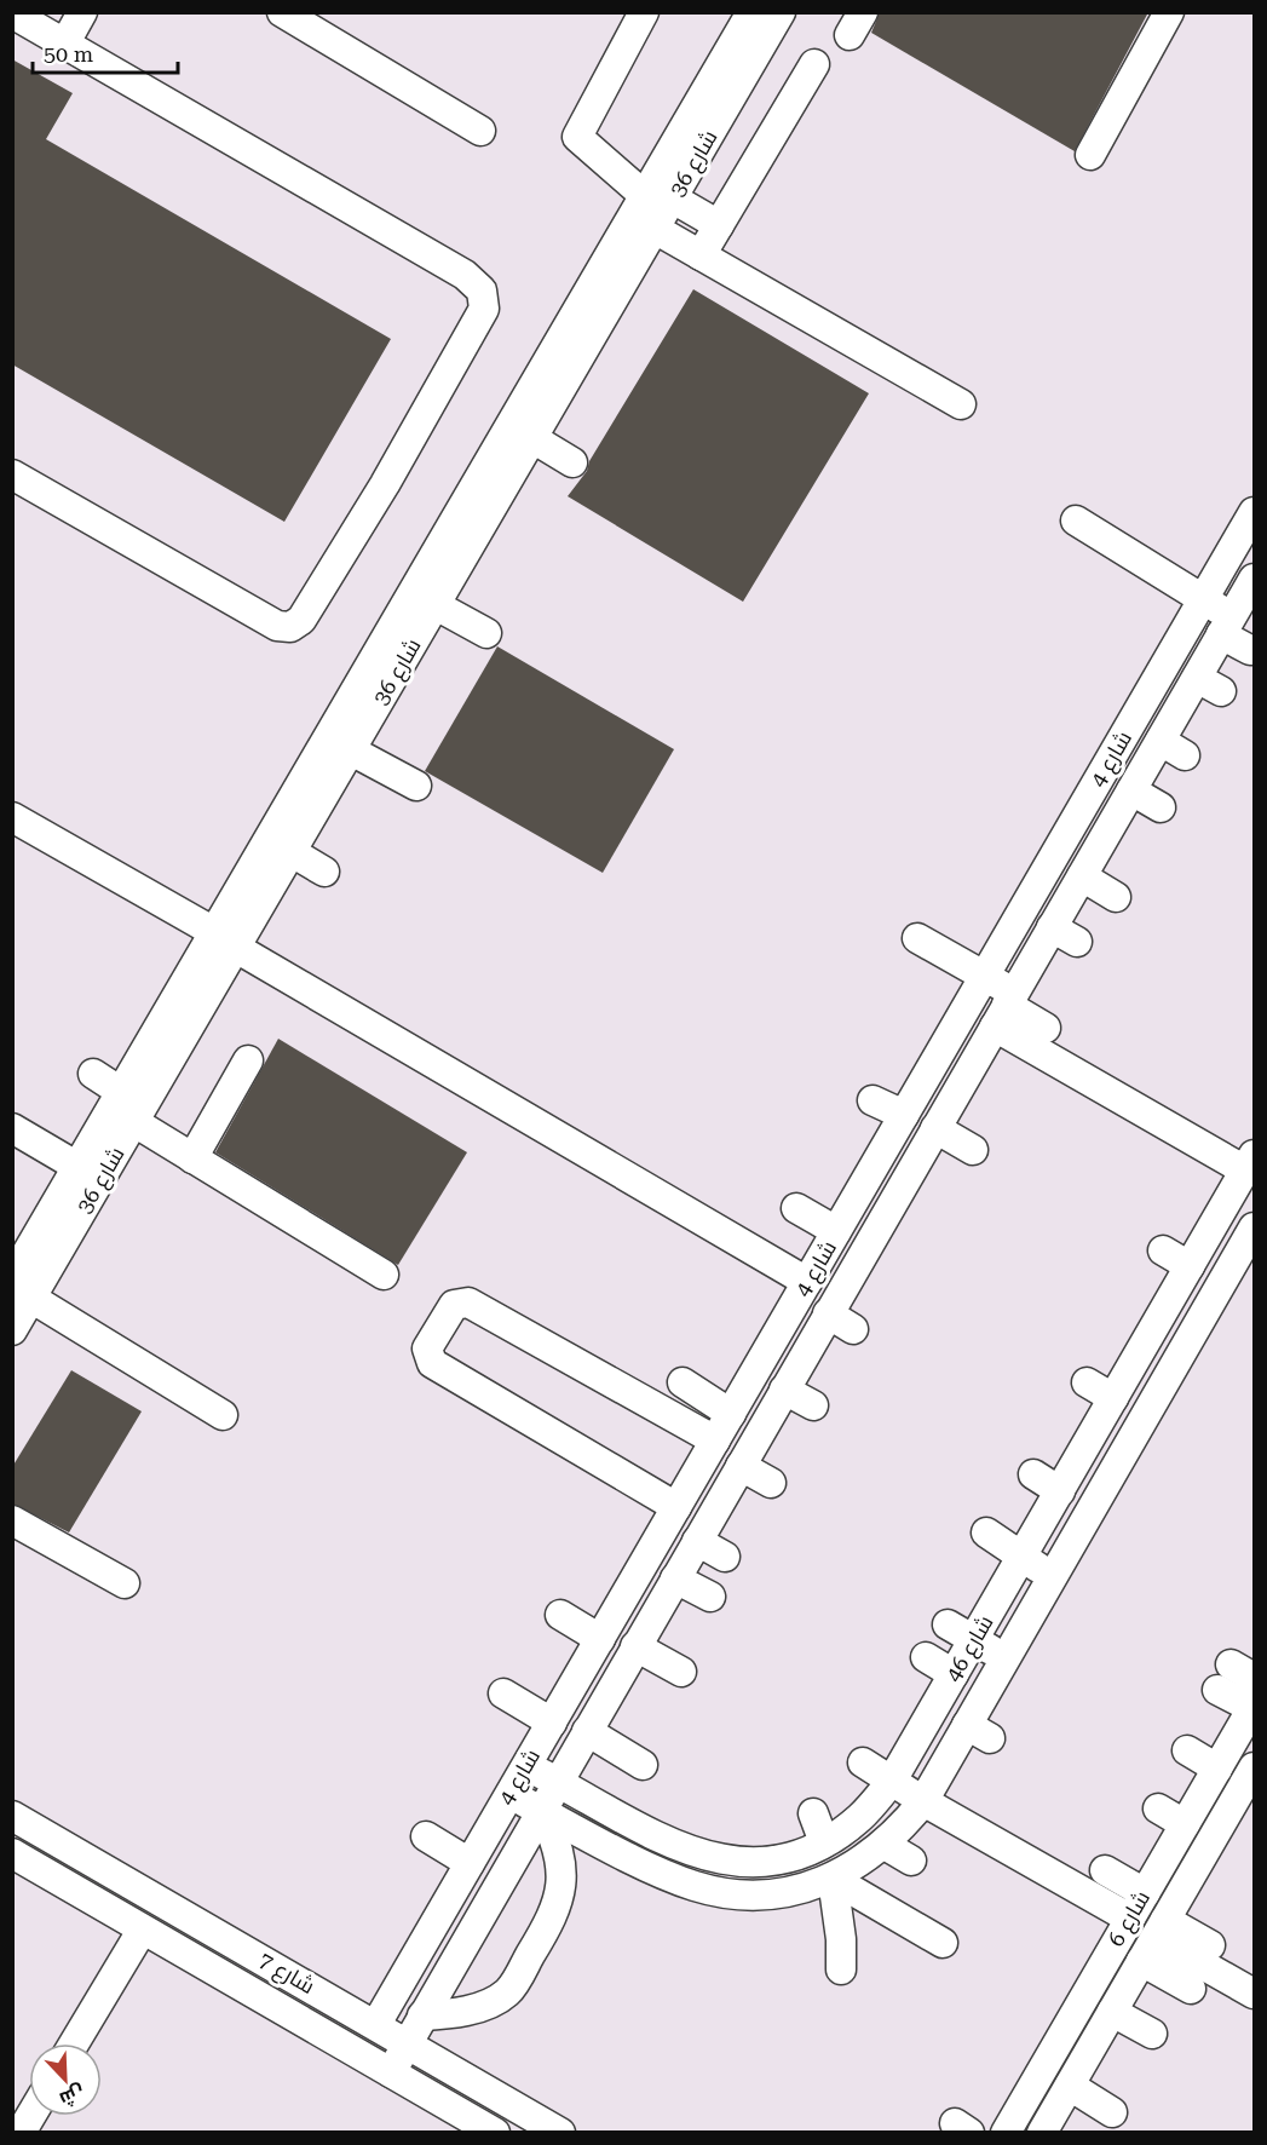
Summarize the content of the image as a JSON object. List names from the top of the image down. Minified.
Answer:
{"streets":{"street":["شارع 36","شارع 4","شارع 46","شارع 6","شارع 7"]},"crossings":[["شارع 4","شارع 46"],["شارع 4","شارع 7"]],"scale_bar":"50 m","north":"bottom right"}
